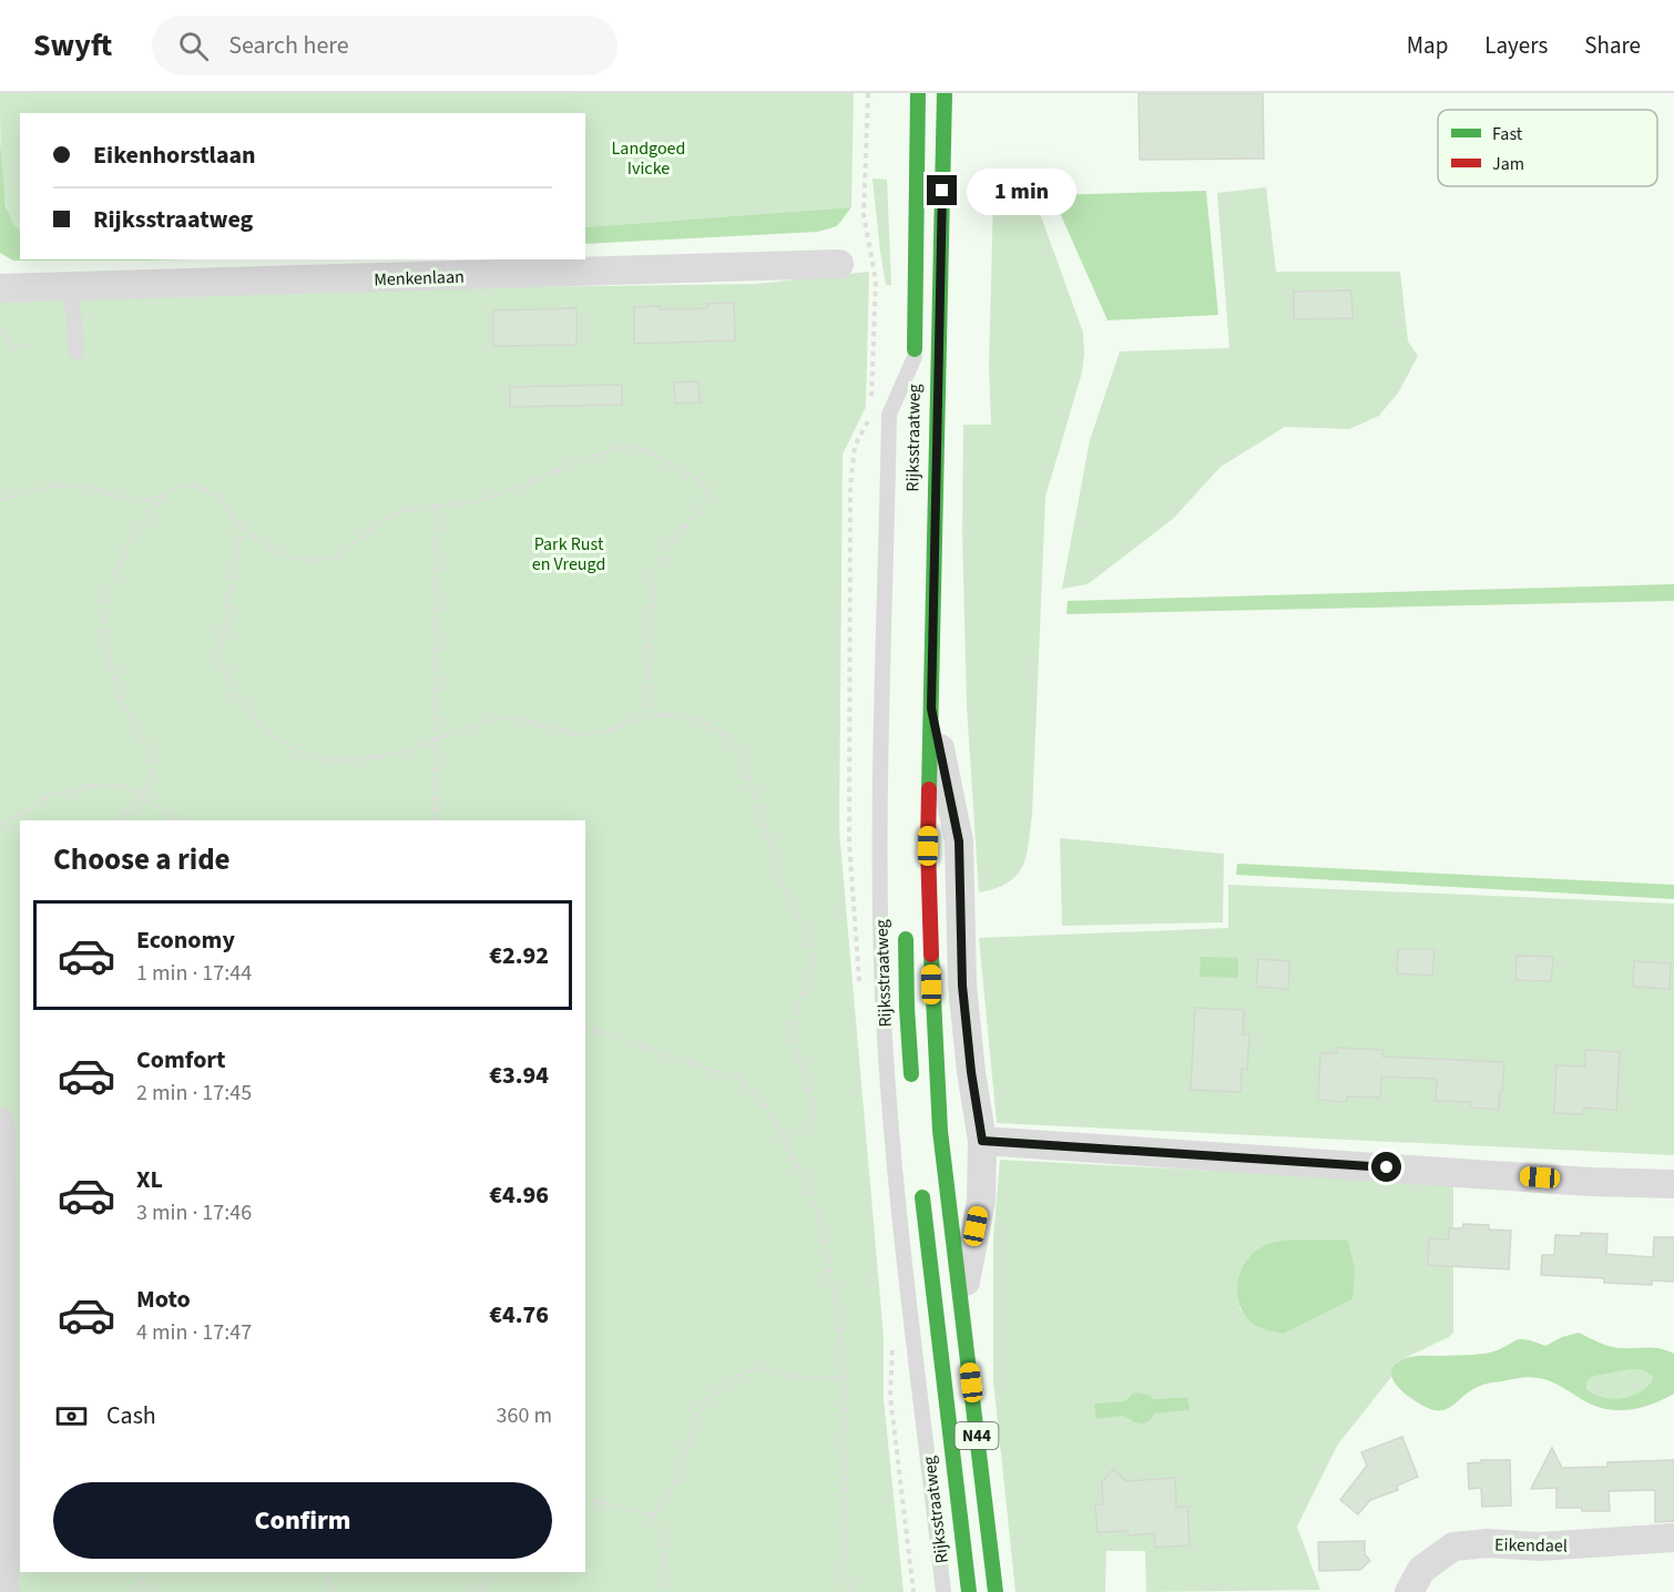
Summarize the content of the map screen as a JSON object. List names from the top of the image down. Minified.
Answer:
{"streets":{"main road":["Rijksstraatweg","N44"],"street":["Menkenlaan","Eikendael"]},"parks":["Landgoed Ivicke","Park Rust en Vreugd"],"legend":["Fast","Jam"],"page":{"header":"Swyft","search":"Search here","nav":["Map","Layers","Share"],"banner":["Eikenhorstlaan","Rijksstraatweg"],"bubble":"1 min","heading":"Choose a ride","list":[{"name":"Economy","note":"1 min · 17:44","value":"€2.92"},{"name":"Comfort","note":"2 min · 17:45","value":"€3.94"},{"name":"XL","note":"3 min · 17:46","value":"€4.96"},{"name":"Moto","note":"4 min · 17:47","value":"€4.76"}],"pay":["Cash","360 m"],"buttons":"Confirm"}}
